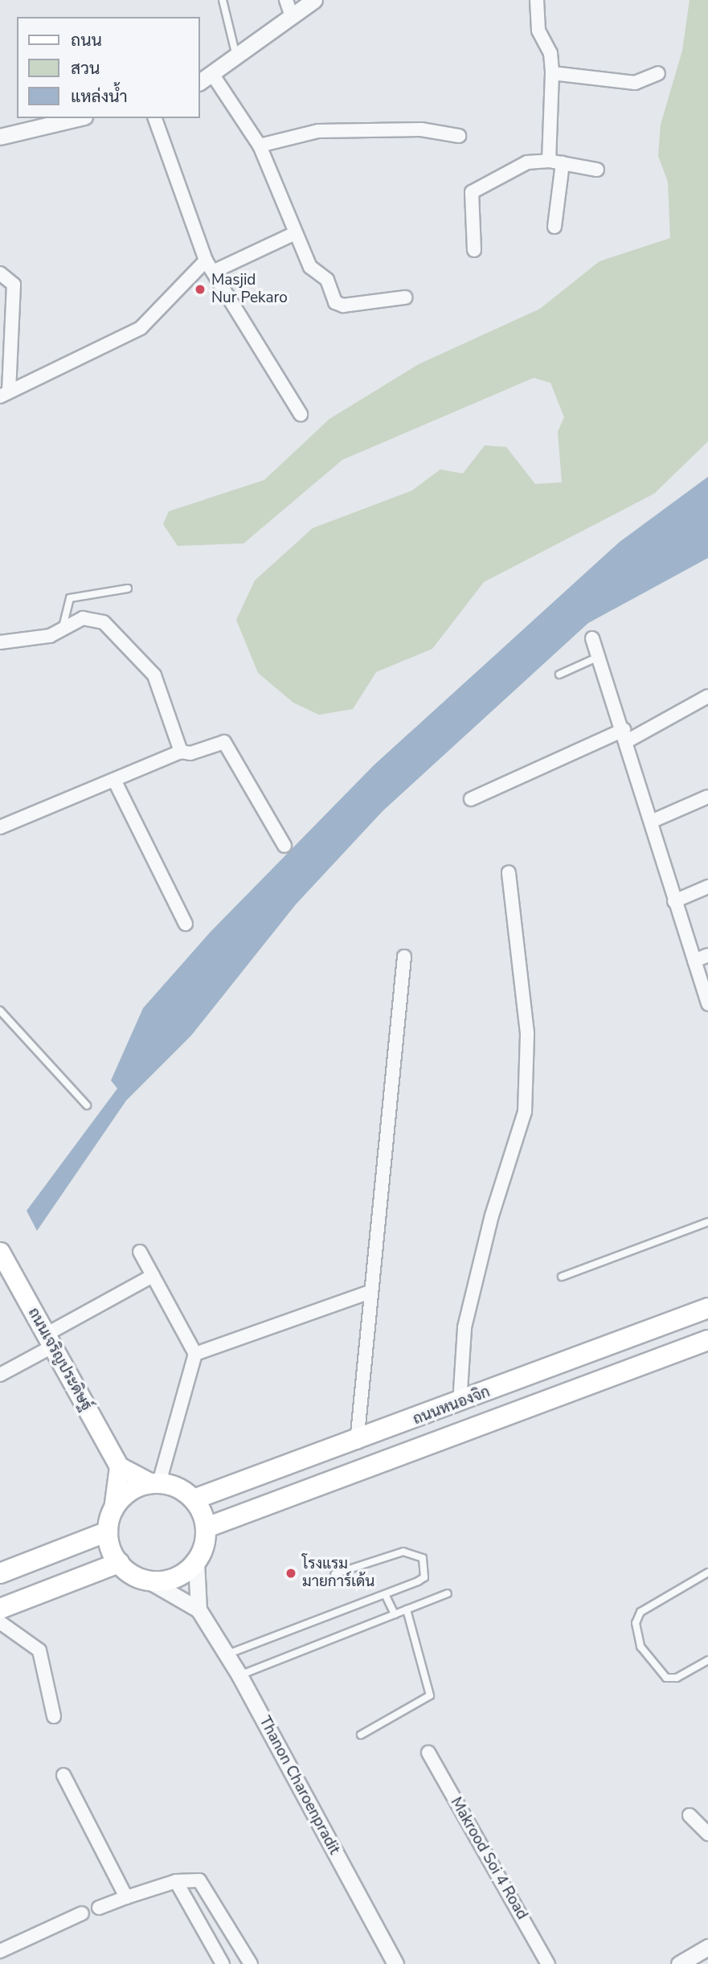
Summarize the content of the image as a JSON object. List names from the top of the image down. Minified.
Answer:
{"streets":{"main road":["ถนนเจริญประดิษฐ์","ถนนหนองจิก"],"street":["Thanon Charoenpradit","Makrood Soi 4 Road"]},"places":["Masjid Nur Pekaro","โรงแรม มายการ์เด้น"],"legend":["ถนน","สวน","แหล่งน้ำ"]}
